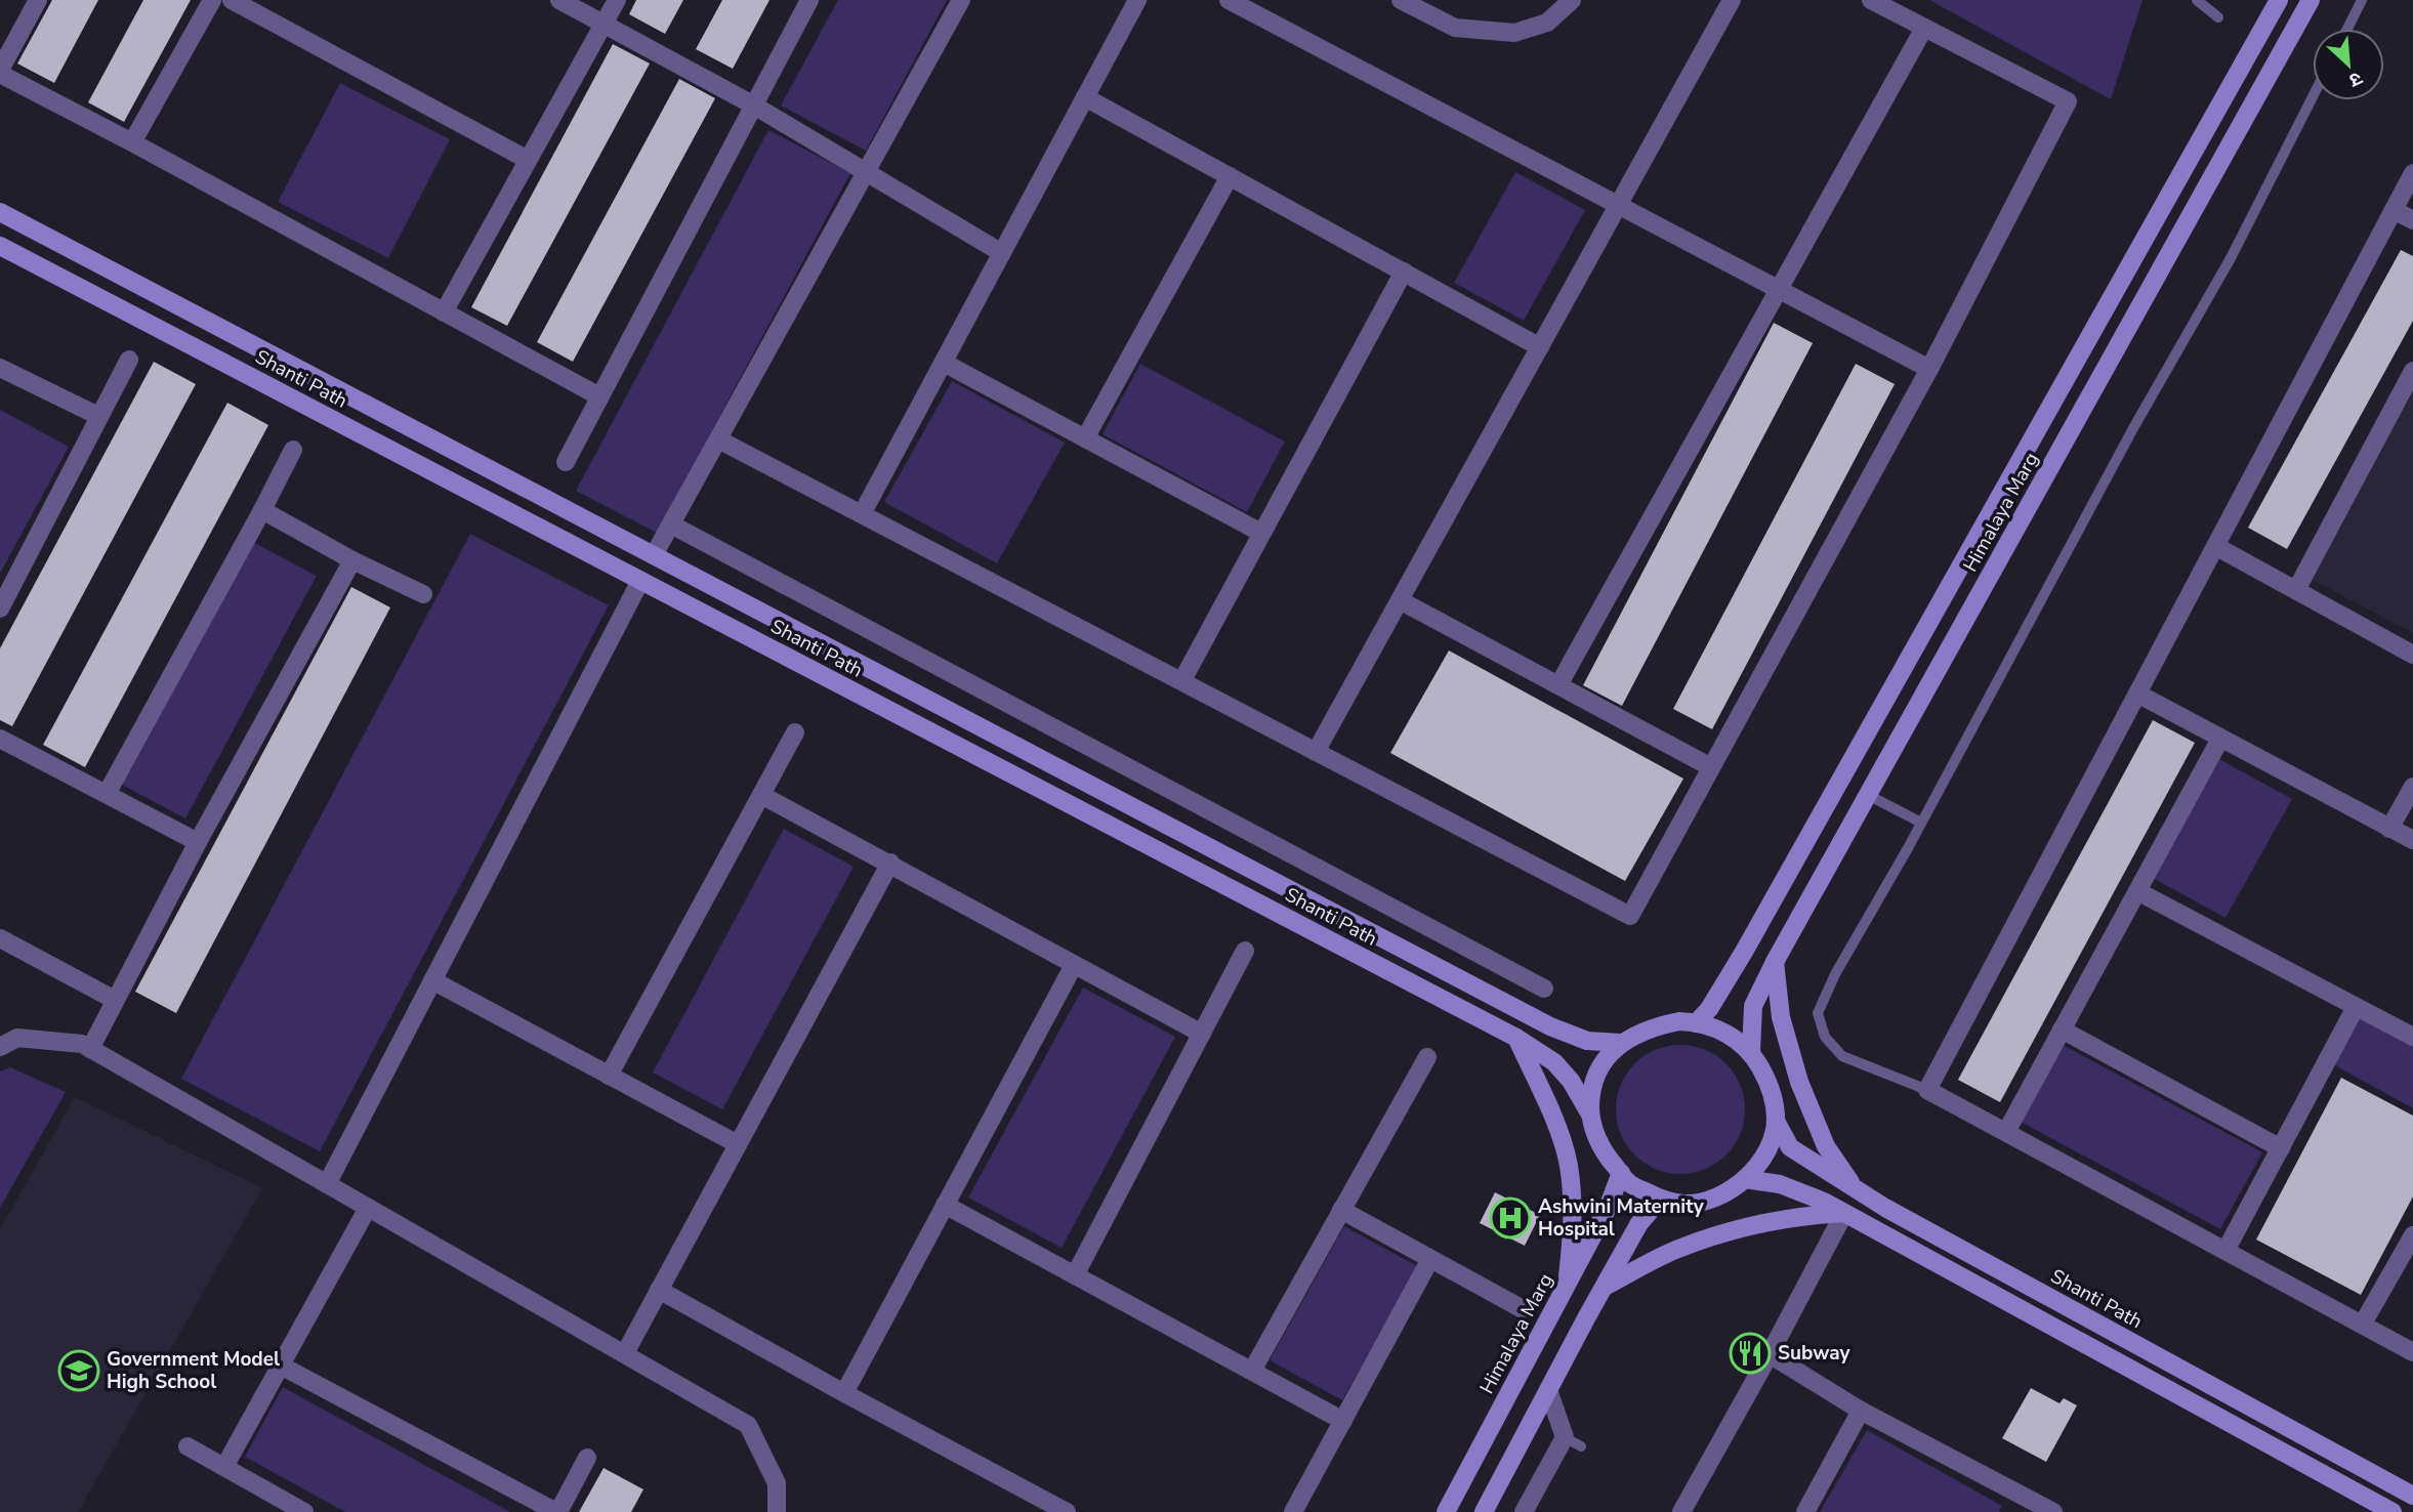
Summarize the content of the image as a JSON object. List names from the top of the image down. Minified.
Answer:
{"streets":{"main road":["Shanti Path","Himalaya Marg"]},"crossings":[["Shanti Path","Himalaya Marg"]],"places":{"hospital":["Ashwini Maternity Hospital"],"restaurant":["Subway"],"school or university":["Government Model High School"]},"north":"bottom right"}
